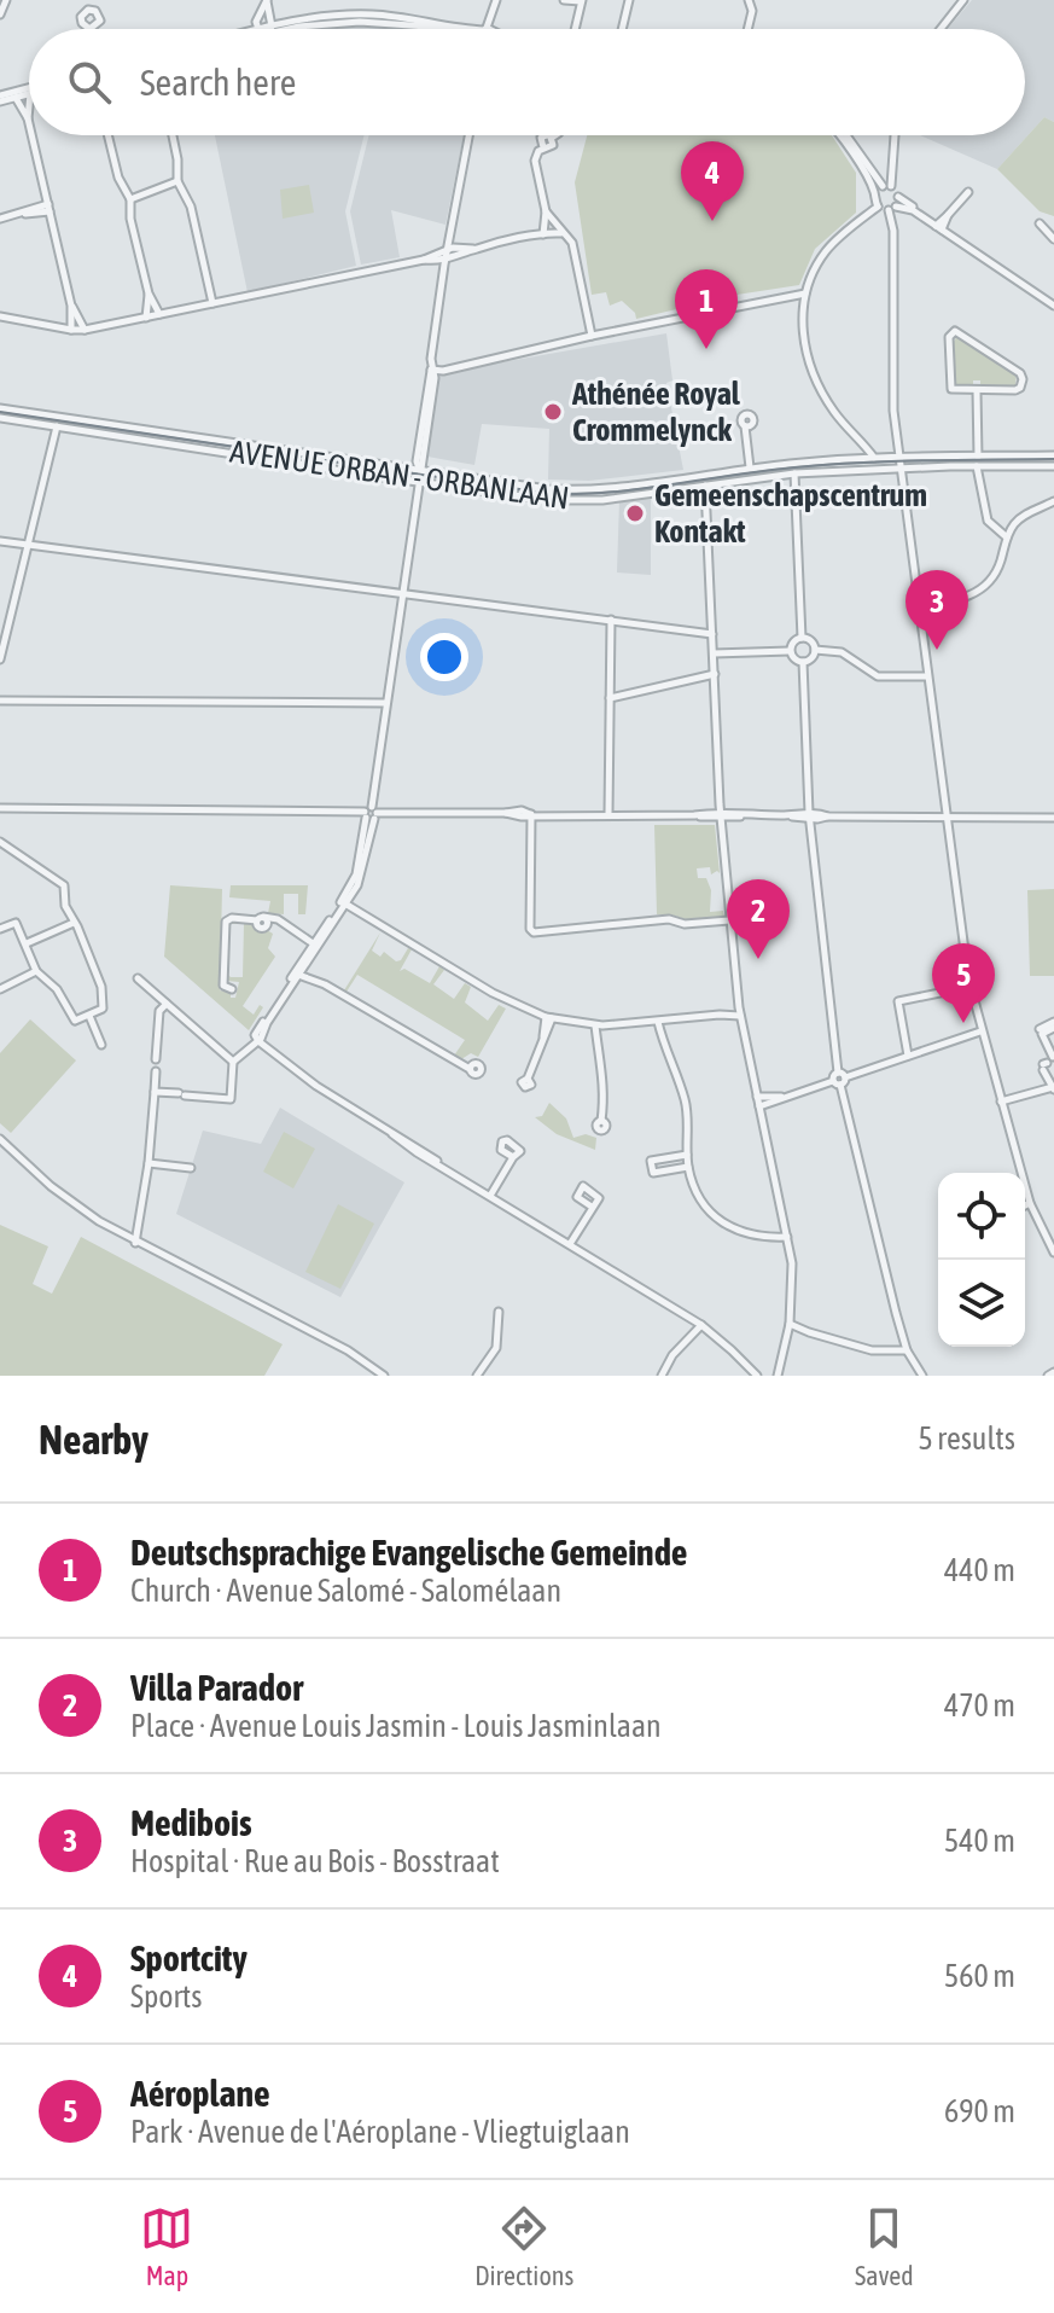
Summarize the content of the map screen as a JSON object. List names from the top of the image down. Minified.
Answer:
{"streets":{"street":["AVENUE ORBAN - ORBANLAAN"]},"places":["Athénée Royal Crommelynck","Gemeenschapscentrum Kontakt"],"page":{"search":"Search here","pins":["4","1","3","2","5"],"heading":["Nearby","5 results"],"list":[{"mark":"1","name":"Deutschsprachige Evangelische Gemeinde","note":"Church · Avenue Salomé - Salomélaan","value":"440 m"},{"mark":"2","name":"Villa Parador","note":"Place · Avenue Louis Jasmin - Louis Jasminlaan","value":"470 m"},{"mark":"3","name":"Medibois","note":"Hospital · Rue au Bois - Bosstraat","value":"540 m"},{"mark":"4","name":"Sportcity","note":"Sports","value":"560 m"},{"mark":"5","name":"Aéroplane","note":"Park · Avenue de l'Aéroplane - Vliegtuiglaan","value":"690 m"}],"nav":["Map","Directions","Saved"]}}
